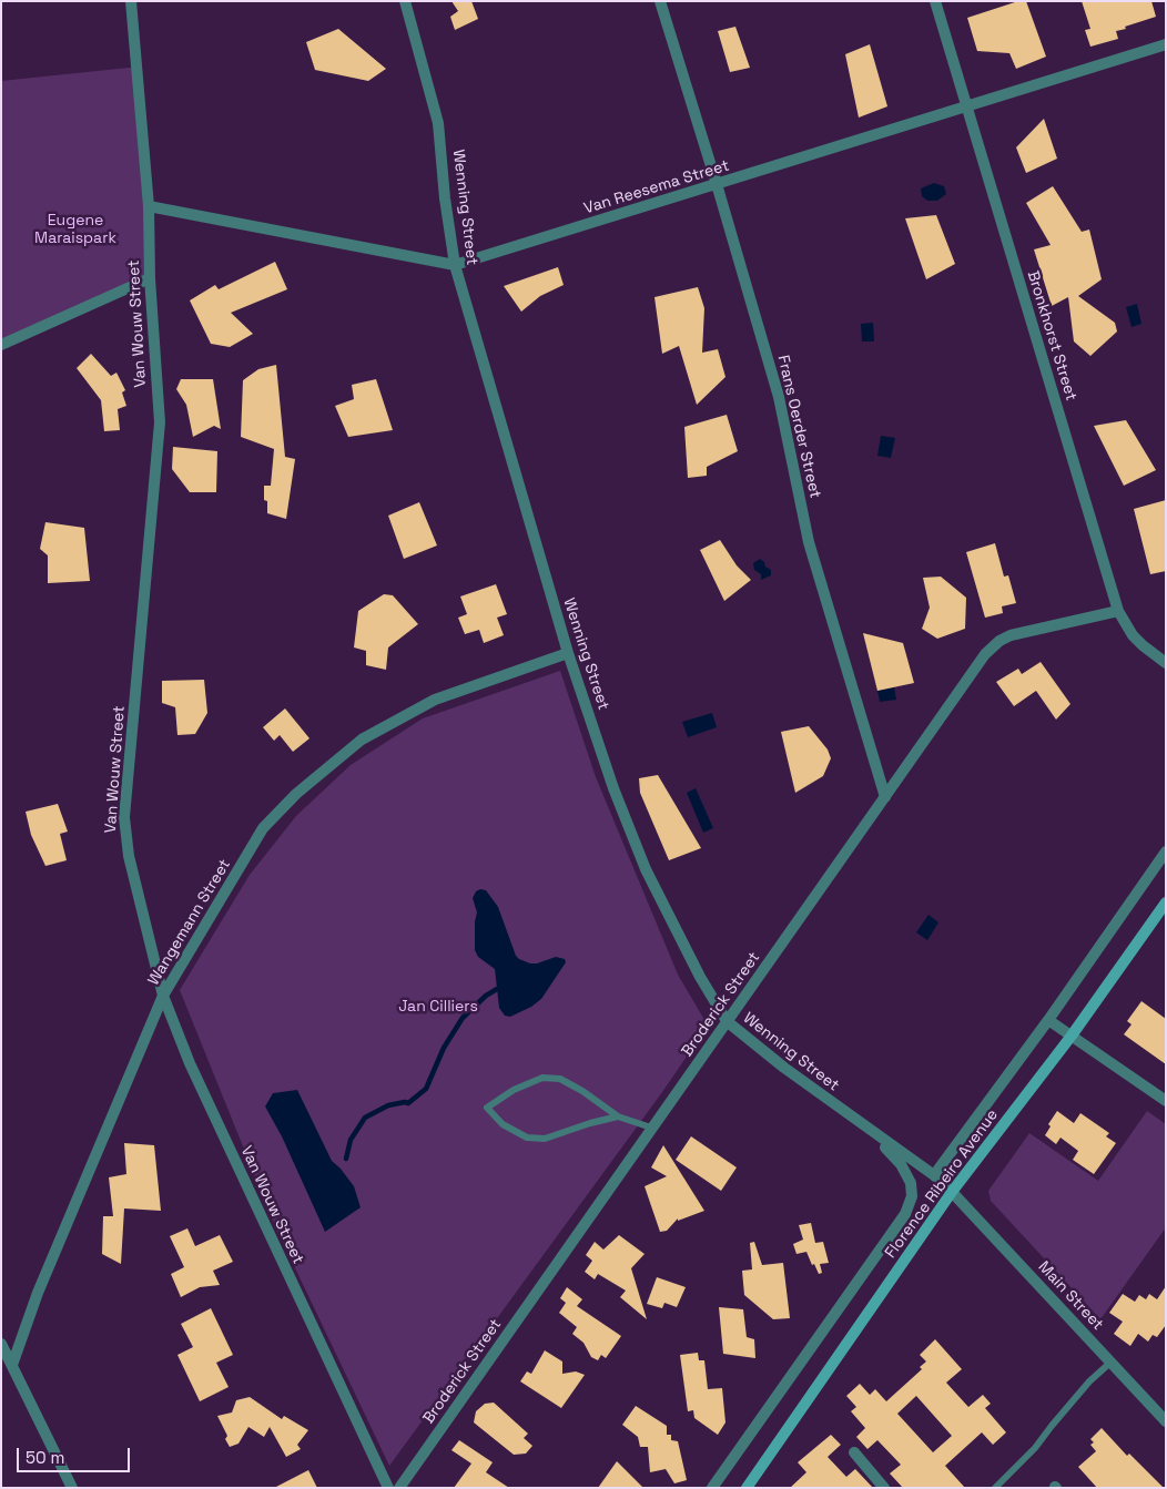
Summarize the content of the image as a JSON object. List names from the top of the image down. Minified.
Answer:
{"streets":{"main road":["Florence Ribeiro Avenue"],"street":["Van Reesema Street","Wenning Street","Van Wouw Street","Bronkhorst Street","Frans Oerder Street","Wangemann Street","Broderick Street","Main Street"]},"crossings":[["Van Reesema Street","Wenning Street"],["Van Reesema Street","Van Wouw Street"],["Van Reesema Street","Bronkhorst Street"],["Van Reesema Street","Frans Oerder Street"],["Wenning Street","Wangemann Street"],["Wenning Street","Broderick Street"],["Wenning Street","Florence Ribeiro Avenue"],["Wenning Street","Main Street"],["Van Wouw Street","Wangemann Street"],["Bronkhorst Street","Broderick Street"],["Frans Oerder Street","Broderick Street"],["Florence Ribeiro Avenue","Main Street"]],"parks":["Eugene Maraispark","Jan Cilliers"],"scale_bar":"50 m"}
